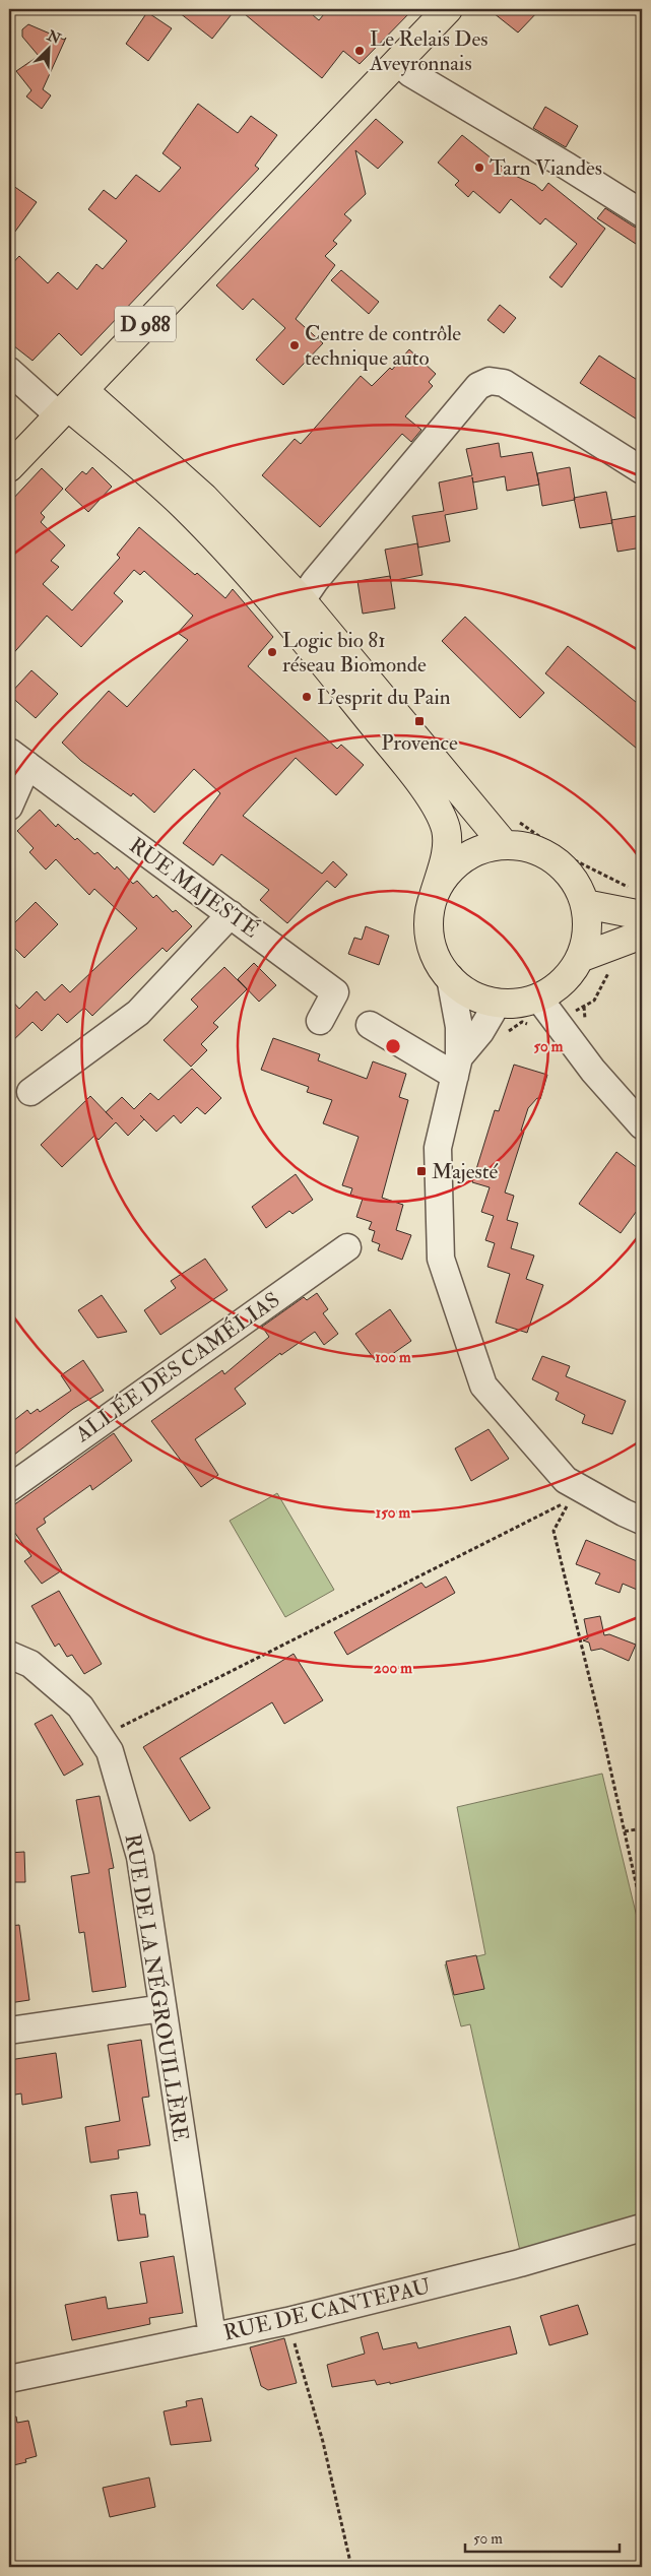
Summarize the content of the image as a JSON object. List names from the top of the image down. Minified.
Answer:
{"streets":{"main road":["D 988"],"street":["RUE MAJESTÉ","ALLÉE DES CAMÉLIAS","RUE DE LA NÉGROUILLÈRE","RUE DE CANTEPAU"]},"crossings":[["RUE DE LA NÉGROUILLÈRE","RUE DE CANTEPAU"]],"places":{"other":["Le Relais Des Aveyronnais","Tarn Viandes","Centre de contrôle technique auto","Logic bio 81 réseau Biomonde","L'esprit du Pain"],"transit":["Provence","Majesté"]},"scale_bar":"50 m","north":"top right","rings":["50 m","100 m","150 m","200 m"]}
